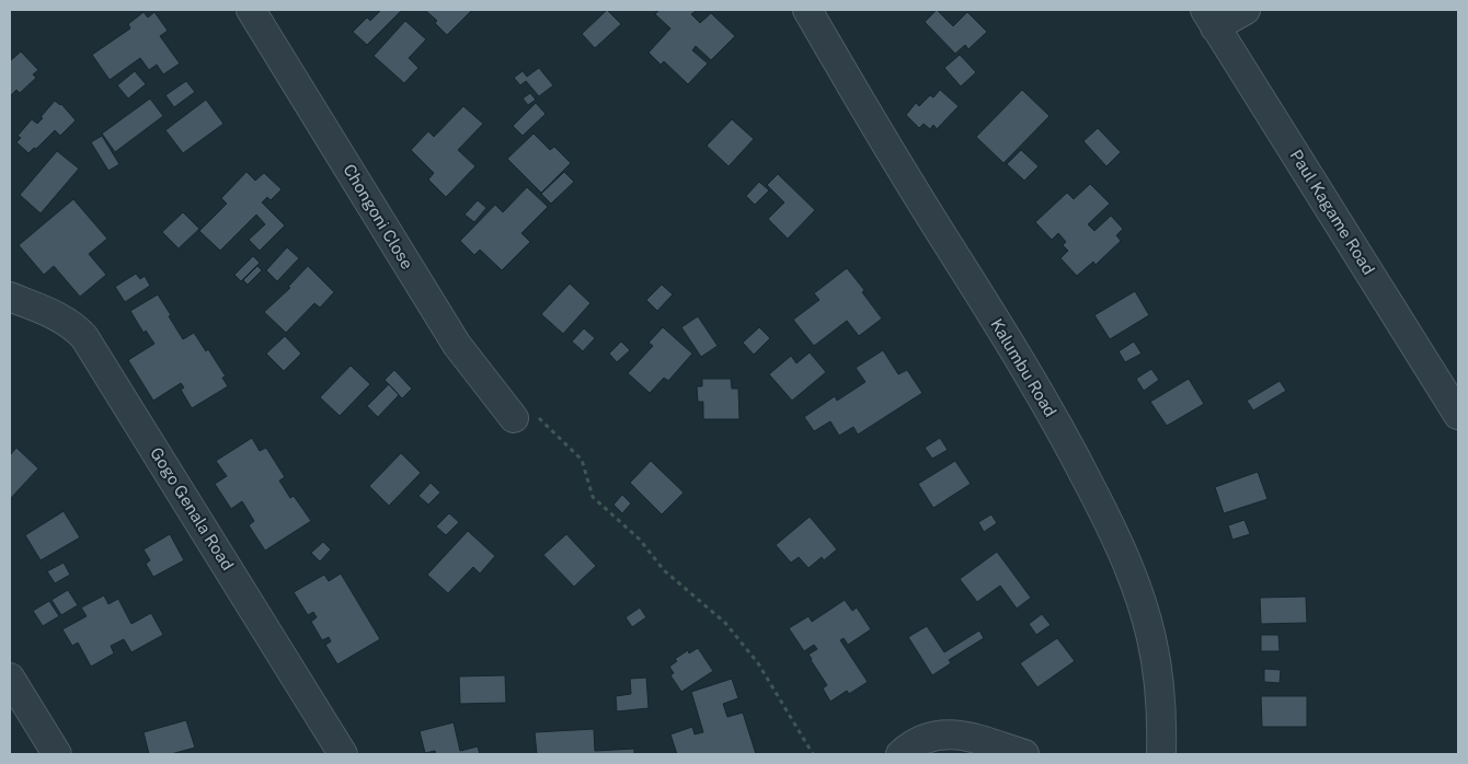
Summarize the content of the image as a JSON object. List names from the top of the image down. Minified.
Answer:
{"streets":{"street":["Paul Kagame Road","Chongoni Close","Kalumbu Road","Gogo Genala Road"]}}
